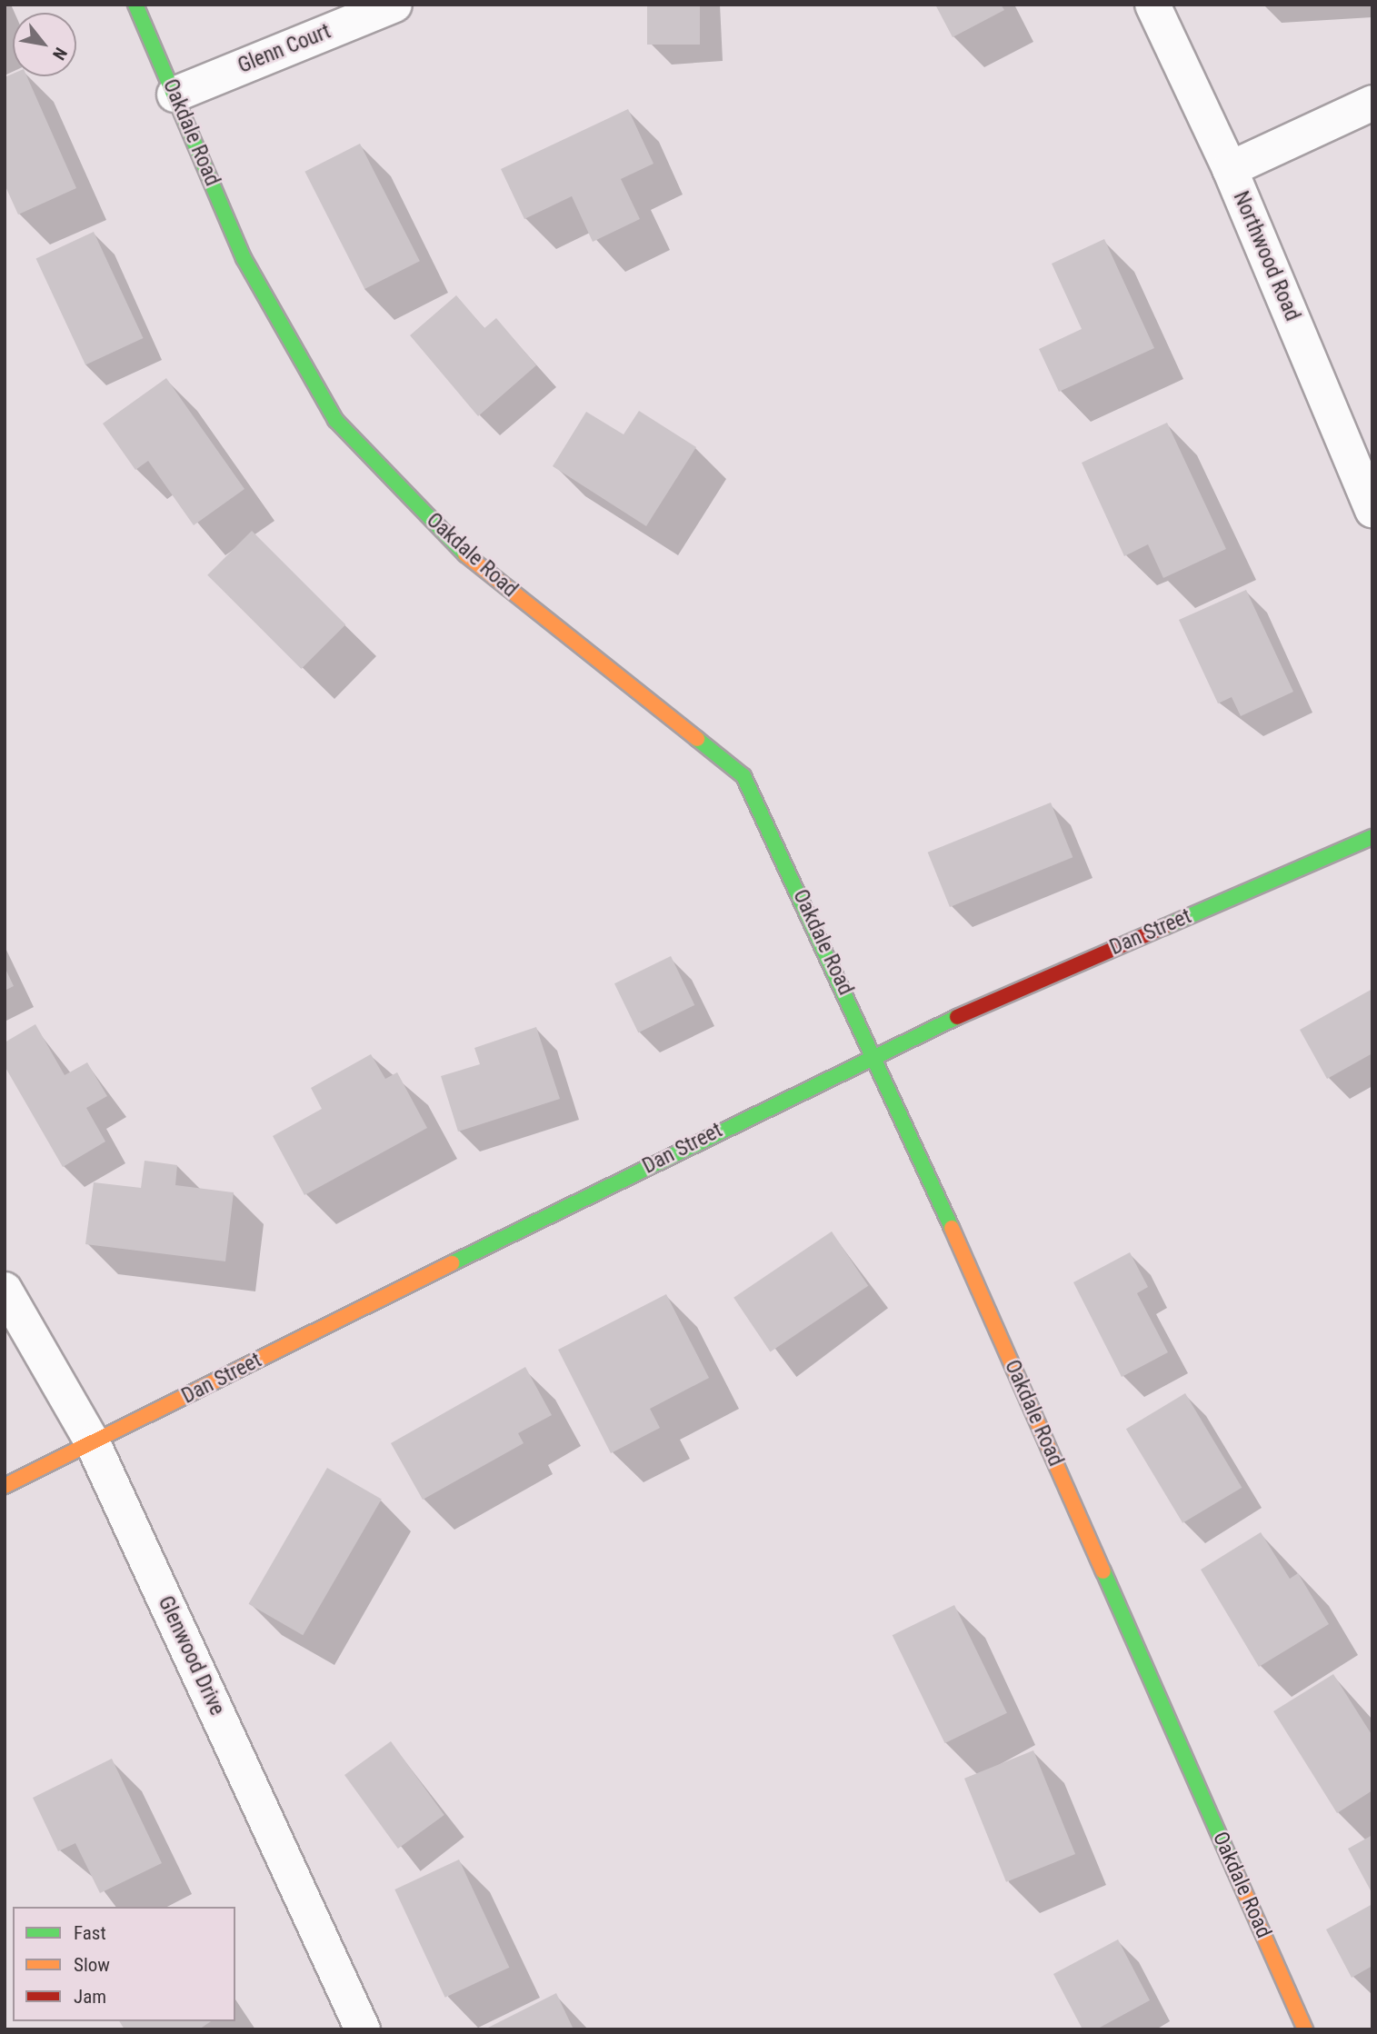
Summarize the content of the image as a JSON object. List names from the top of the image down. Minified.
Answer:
{"streets":{"street":["Glenn Court","Oakdale Road","Northwood Road","Dan Street","Glenwood Drive"]},"crossings":[["Glenn Court","Oakdale Road"],["Oakdale Road","Dan Street"],["Dan Street","Glenwood Drive"]],"legend":["Fast","Slow","Jam"],"north":"bottom right"}
